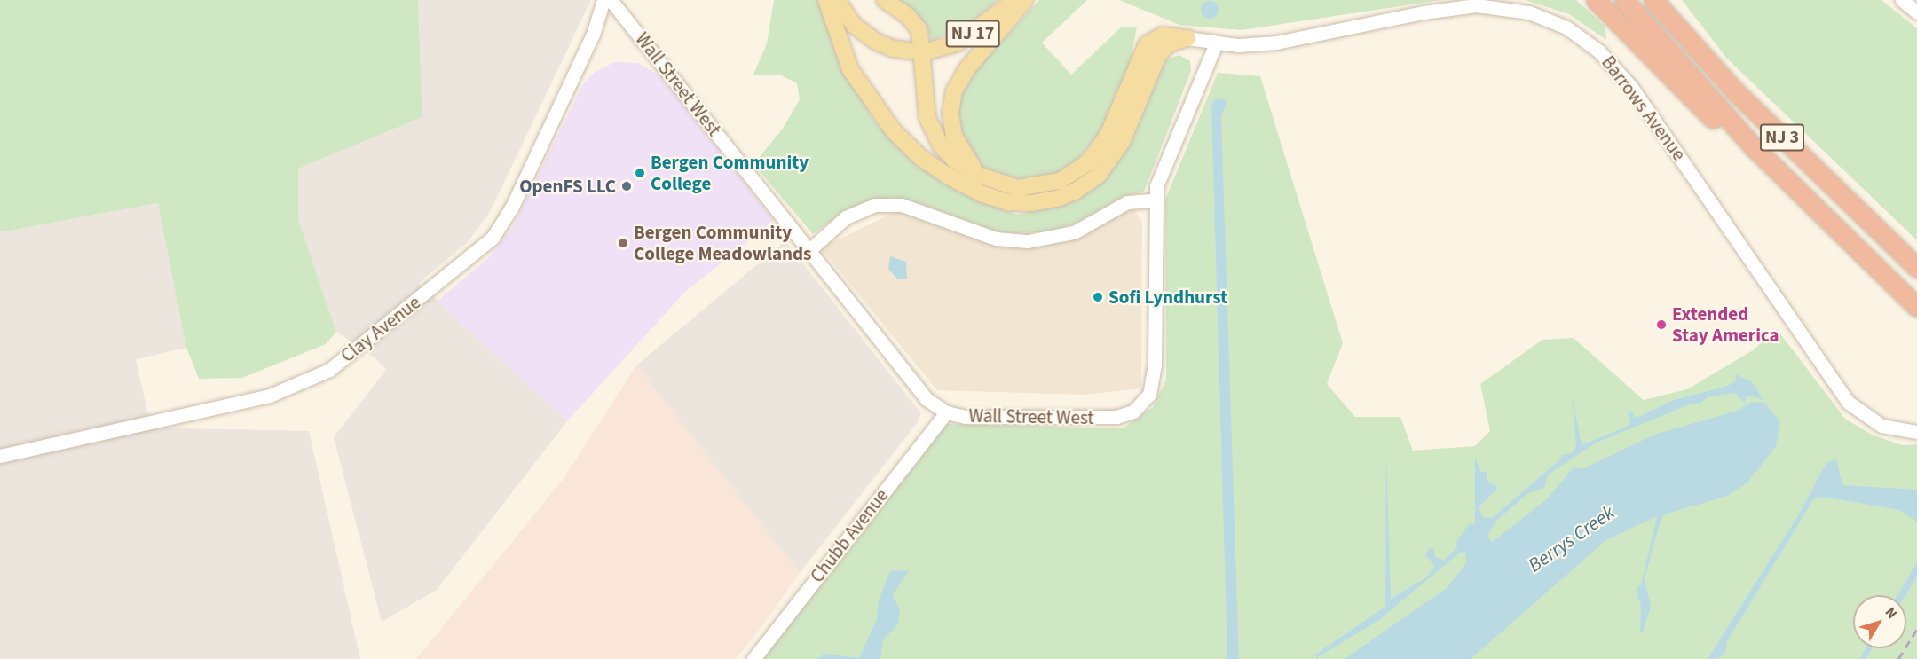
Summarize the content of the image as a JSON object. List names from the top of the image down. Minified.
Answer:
{"streets":{"highway":["NJ 3"],"main road":["NJ 17"],"street":["Wall Street West","Barrows Avenue","Clay Avenue","Chubb Avenue"]},"crossings":[["Wall Street West","Barrows Avenue"],["Wall Street West","Chubb Avenue"]],"water":["Berrys Creek"],"places":["Bergen Community College","OpenFS LLC","Bergen Community College Meadowlands","Sofi Lyndhurst","Extended Stay America"],"north":"top right"}
